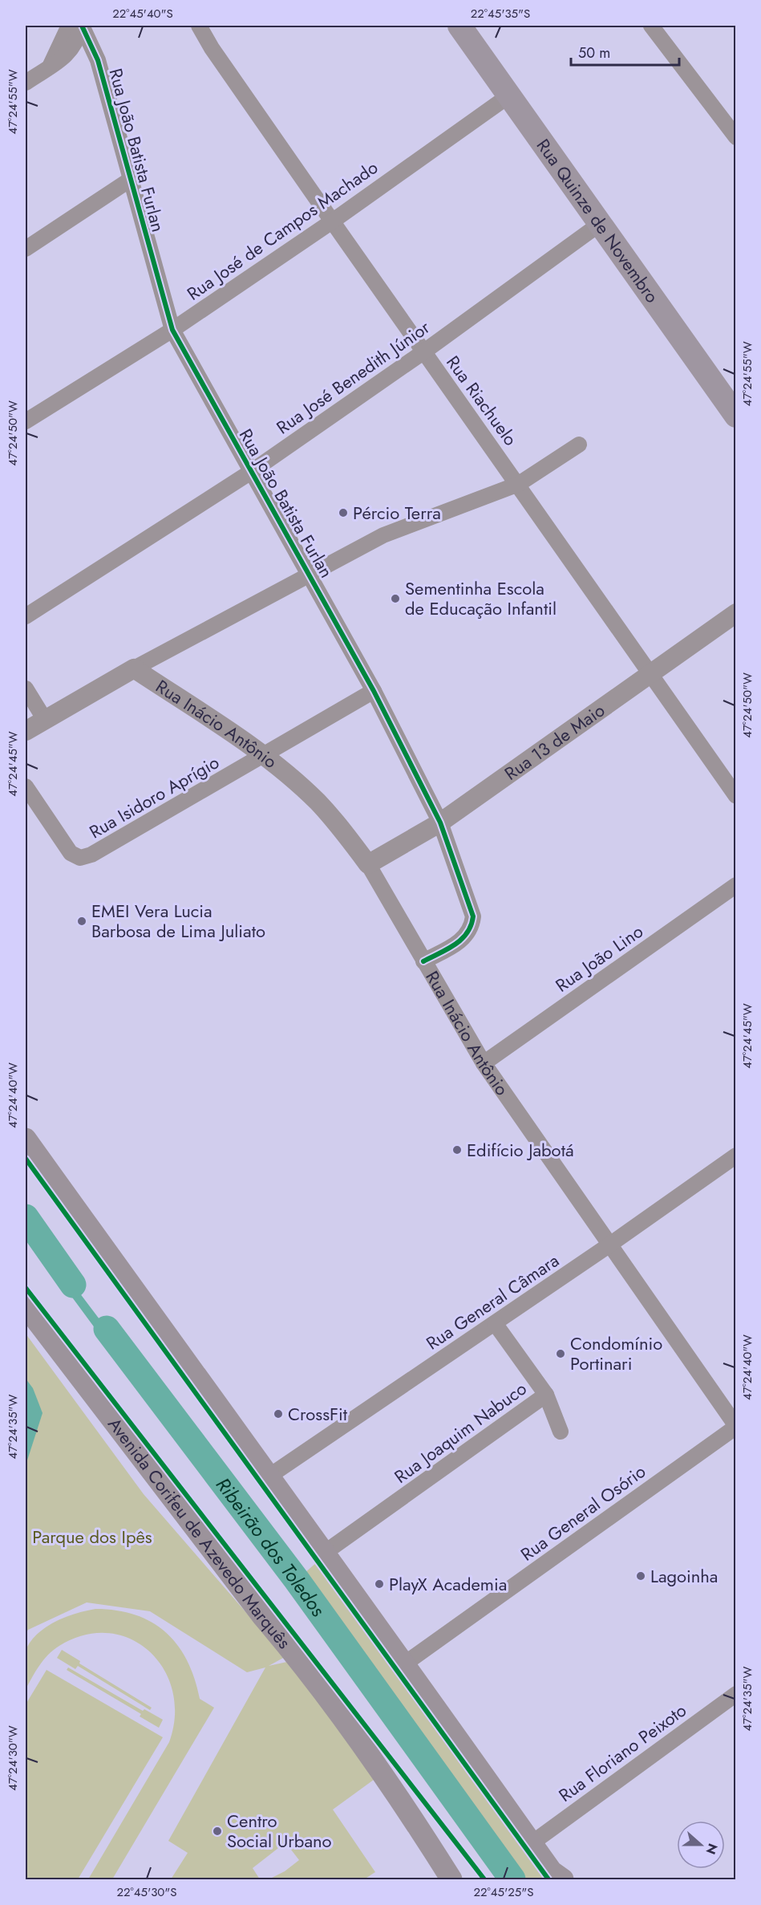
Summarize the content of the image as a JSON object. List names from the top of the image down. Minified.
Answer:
{"streets":{"main road":["Rua Quinze de Novembro","Avenida Corifeu de Azevedo Marquês"],"street":["Rua João Batista Furlan","Rua José de Campos Machado","Rua José Benedith Júnior","Rua Riachuelo","Rua Inácio Antônio","Rua 13 de Maio","Rua Isidoro Aprígio","Rua João Lino","Rua General Câmara","Rua Joaquim Nabuco","Rua General Osório","Rua Floriano Peixoto"]},"crossings":[["Rua João Batista Furlan","Rua José de Campos Machado"],["Rua João Batista Furlan","Rua José Benedith Júnior"],["Rua João Batista Furlan","Rua Inácio Antônio"],["Rua João Batista Furlan","Rua 13 de Maio"],["Rua João Batista Furlan","Rua Isidoro Aprígio"],["Rua Quinze de Novembro","Rua José de Campos Machado"],["Rua Quinze de Novembro","Rua José Benedith Júnior"],["Rua José de Campos Machado","Rua Riachuelo"],["Rua José Benedith Júnior","Rua Riachuelo"],["Rua Riachuelo","Rua 13 de Maio"],["Rua Inácio Antônio","Rua 13 de Maio"],["Rua Inácio Antônio","Rua Isidoro Aprígio"],["Rua Inácio Antônio","Rua João Lino"],["Rua Inácio Antônio","Rua General Câmara"],["Rua Inácio Antônio","Rua General Osório"],["Rua General Câmara","Rua Joaquim Nabuco"]],"water":["Ribeirão dos Toledos"],"parks":["Parque dos Ipês"],"places":["Pércio Terra","Sementinha Escola de Educação Infantil","EMEI Vera Lucia Barbosa de Lima Juliato","Edifício Jabotá","Condomínio Portinari","CrossFit","Lagoinha","PlayX Academia","Centro Social Urbano"],"scale_bar":"50 m","north":"right","coordinates":["22°45'40\"S","22°45'35\"S","47°24'55\"W","47°24'50\"W","47°24'45\"W","47°24'40\"W","47°24'35\"W","47°24'30\"W","22°45'30\"S","22°45'25\"S"]}
